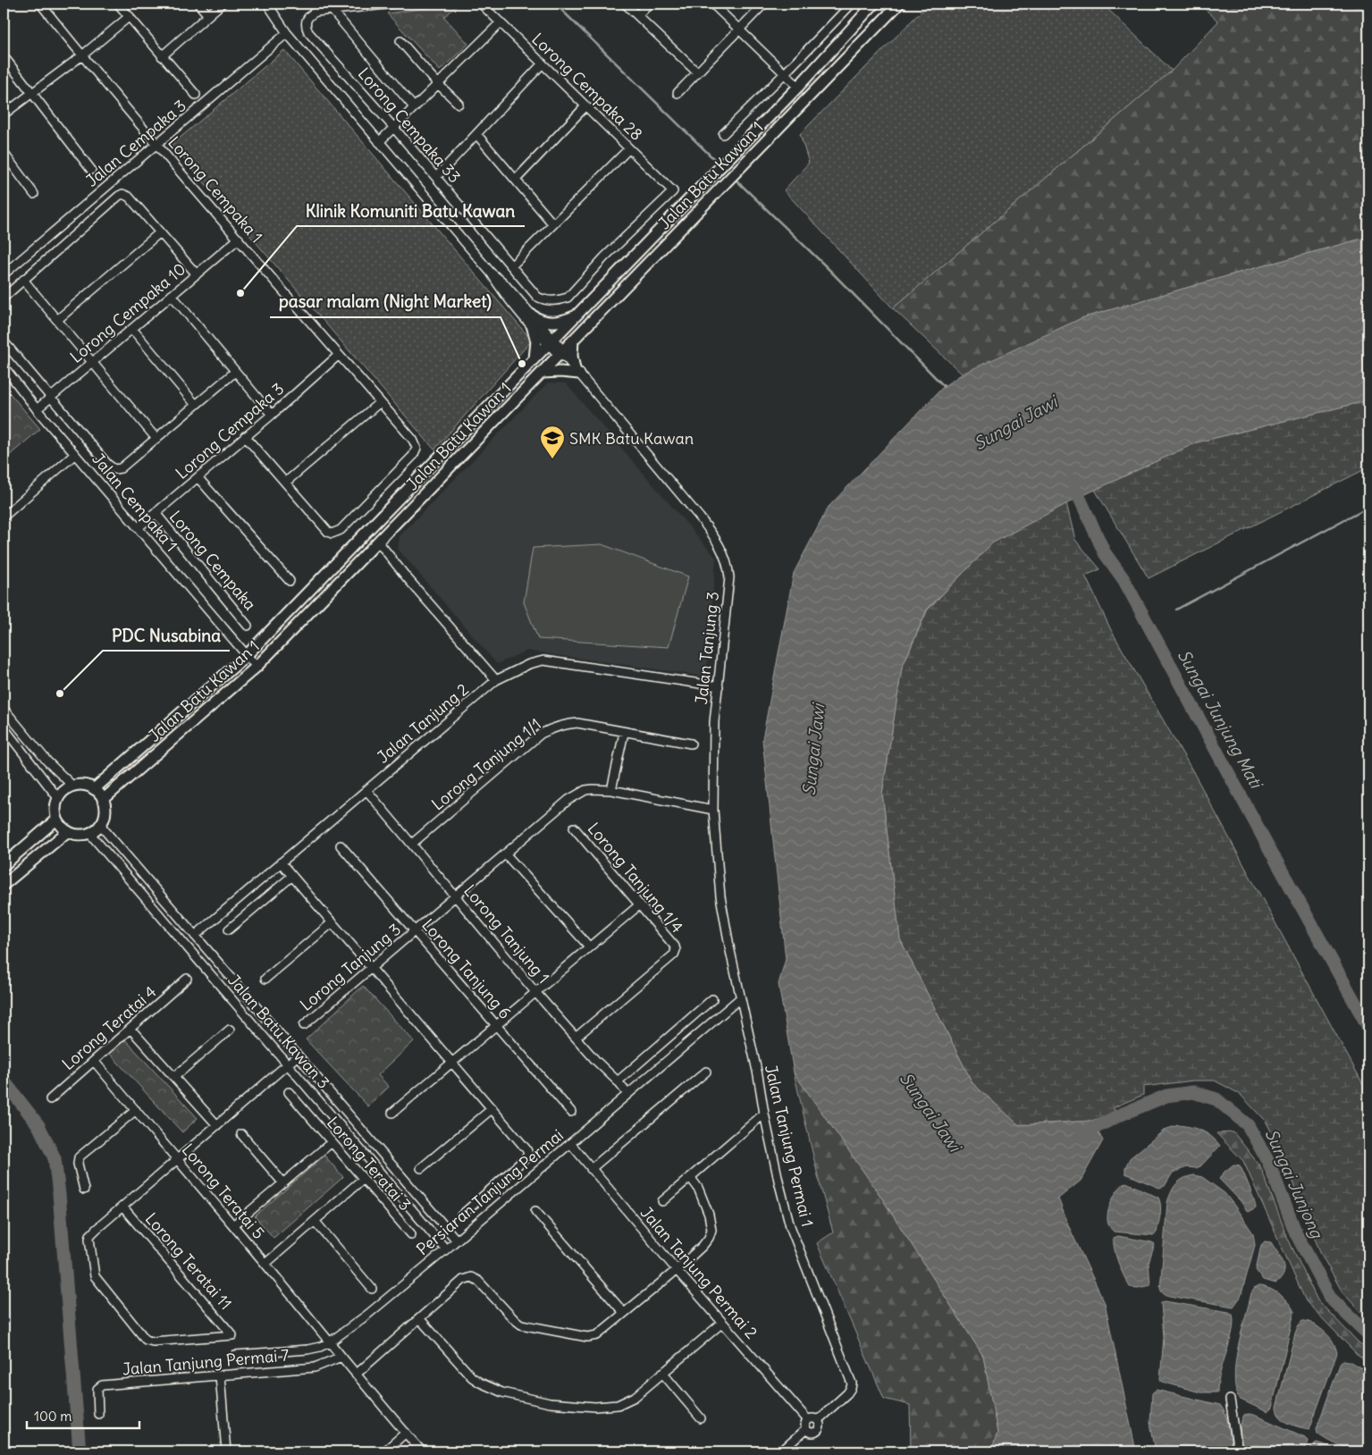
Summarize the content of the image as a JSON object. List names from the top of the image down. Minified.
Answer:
{"streets":{"street":["Lorong Cempaka 28","Lorong Cempaka 33","Jalan Cempaka 3","Jalan Batu Kawan 1","Lorong Cempaka 1","Lorong Cempaka 10","Lorong Cempaka 3","Jalan Cempaka 1","Lorong Cempaka","Jalan Tanjung 3","Jalan Tanjung 2","Lorong Tanjung 1/1","Lorong Tanjung 1/4","Lorong Tanjung 1","Lorong Tanjung 3","Lorong Tanjung 6","Lorong Teratai 4","Jalan Batu Kawan 3","Jalan Tanjung Permai 1","Lorong Teratai 3","Lorong Teratai 5","Persiaran Tanjung Permai","Lorong Teratai 11","Jalan Tanjung Permai 2","Jalan Tanjung Permai 7"]},"crossings":[["Lorong Cempaka 28","Lorong Cempaka 33"],["Jalan Cempaka 3","Lorong Cempaka 1"],["Jalan Batu Kawan 1","Lorong Cempaka 1"],["Jalan Batu Kawan 1","Jalan Cempaka 1"],["Jalan Batu Kawan 1","Jalan Tanjung 3"],["Jalan Batu Kawan 1","Jalan Batu Kawan 3"],["Lorong Cempaka 1","Lorong Cempaka 10"],["Lorong Cempaka 1","Lorong Cempaka 3"],["Lorong Cempaka 10","Jalan Cempaka 1"],["Lorong Cempaka 3","Jalan Cempaka 1"],["Lorong Cempaka 3","Lorong Cempaka"],["Jalan Tanjung 3","Jalan Tanjung 2"],["Jalan Tanjung 3","Lorong Tanjung 3"],["Jalan Tanjung 3","Jalan Tanjung Permai 1"],["Jalan Tanjung 3","Persiaran Tanjung Permai"],["Jalan Tanjung 2","Lorong Tanjung 1"],["Jalan Tanjung 2","Jalan Batu Kawan 3"],["Lorong Tanjung 1/1","Lorong Tanjung 1"],["Lorong Tanjung 1/4","Lorong Tanjung 1"],["Lorong Tanjung 1","Lorong Tanjung 3"],["Lorong Tanjung 1","Persiaran Tanjung Permai"],["Lorong Tanjung 3","Lorong Tanjung 6"],["Lorong Teratai 4","Lorong Teratai 5"],["Jalan Batu Kawan 3","Persiaran Tanjung Permai"],["Jalan Tanjung Permai 1","Persiaran Tanjung Permai"],["Jalan Tanjung Permai 1","Jalan Tanjung Permai 2"],["Lorong Teratai 5","Persiaran Tanjung Permai"],["Lorong Teratai 5","Jalan Tanjung Permai 7"],["Persiaran Tanjung Permai","Jalan Tanjung Permai 2"]],"water":["Sungai Jawi","Sungai Junjung Mati","Sungai Junjong"],"places":{"other":["Klinik Komuniti Batu Kawan","pasar malam (Night Market)","PDC Nusabina"],"school or university":["SMK Batu Kawan"]},"scale_bar":"100 m"}
